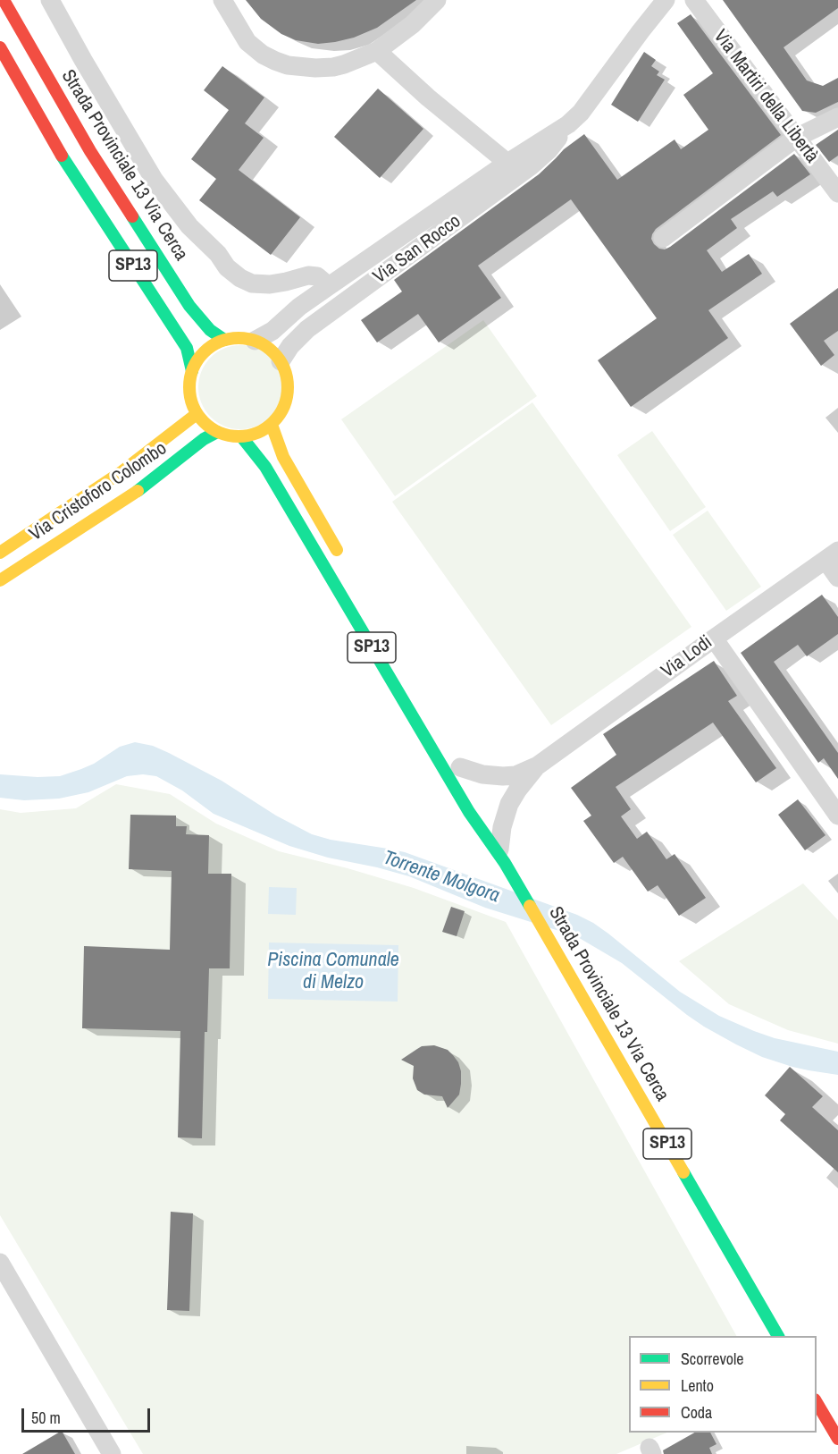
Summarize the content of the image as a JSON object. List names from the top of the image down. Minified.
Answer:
{"streets":{"main road":["Strada Provinciale 13 Via Cerca","SP13","Via Cristoforo Colombo"],"street":["Via Martiri della Libertà","Via San Rocco","Via Lodi"]},"crossings":[["Strada Provinciale 13 Via Cerca","Via San Rocco"],["Strada Provinciale 13 Via Cerca","SP13"],["Strada Provinciale 13 Via Cerca","Via Cristoforo Colombo"],["Strada Provinciale 13 Via Cerca","Via Lodi"],["Via San Rocco","SP13"],["Via San Rocco","Via Cristoforo Colombo"],["SP13","Via Cristoforo Colombo"]],"water":["Torrente Molgora","Piscina Comunale di Melzo"],"legend":["Scorrevole","Lento","Coda"],"scale_bar":"50 m"}
